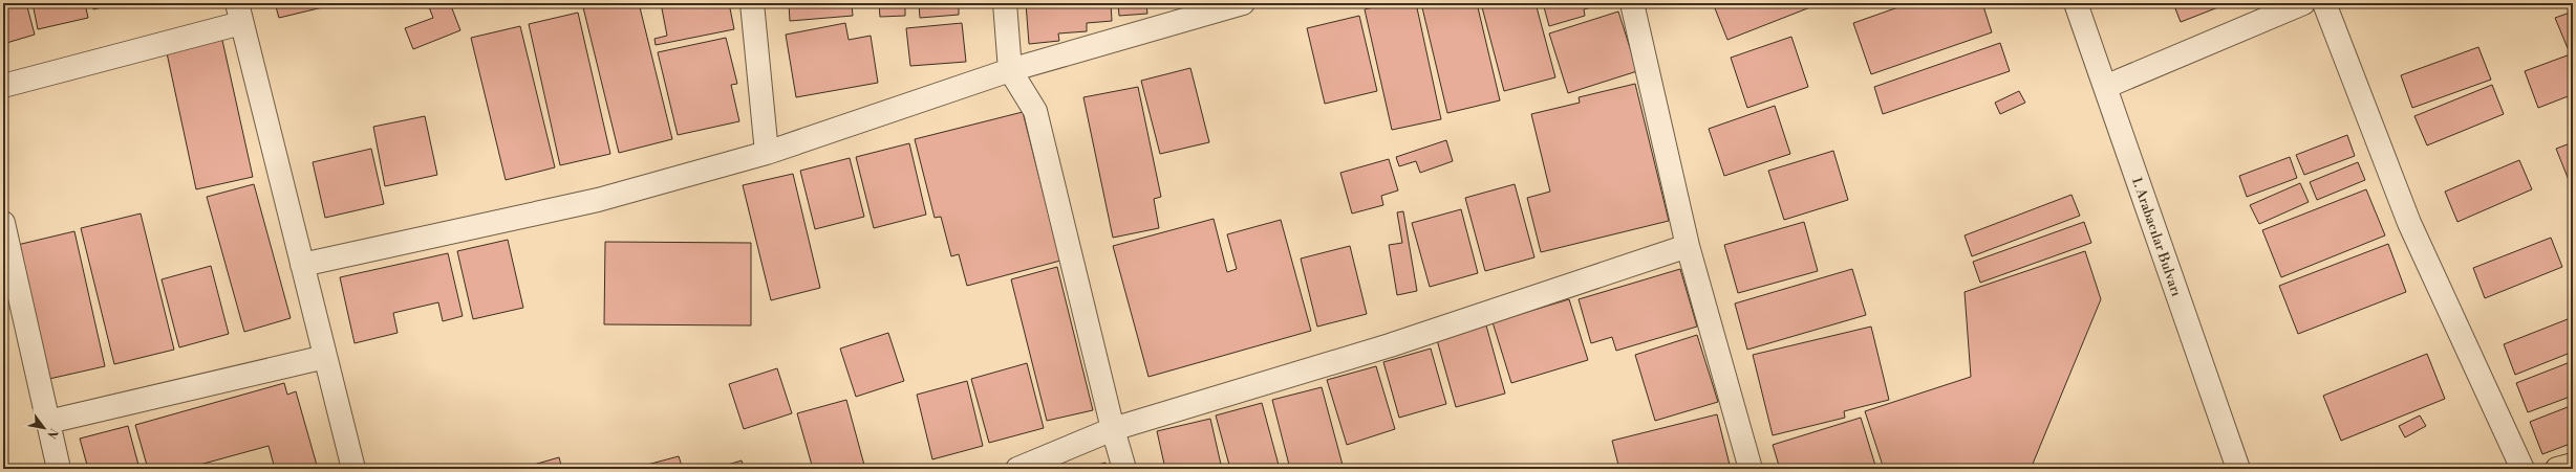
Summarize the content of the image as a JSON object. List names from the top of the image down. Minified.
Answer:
{"streets":{"street":["1. Arabacılar Bulvarı"]},"north":"bottom right"}
